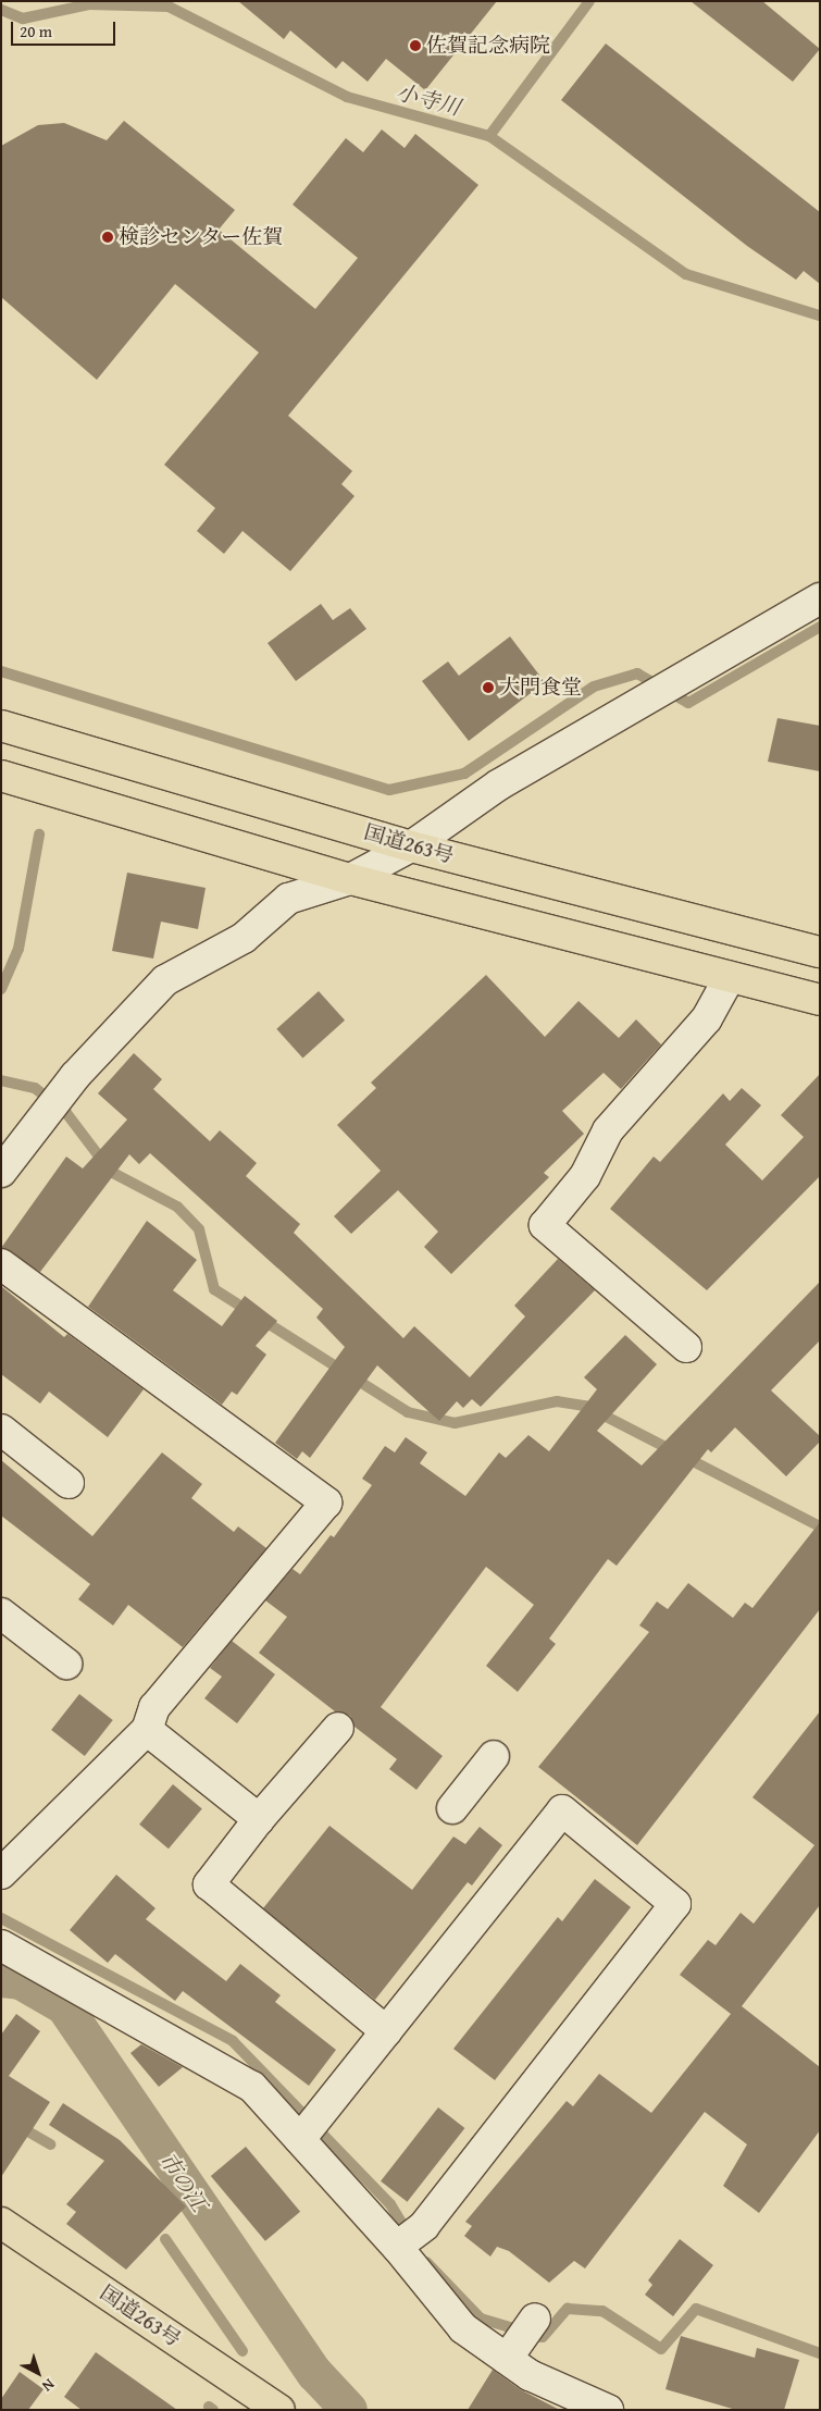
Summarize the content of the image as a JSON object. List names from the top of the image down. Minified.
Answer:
{"streets":{"highway":["国道263号"]},"water":["小寺川","市の江"],"places":["佐賀記念病院","検診センター佐賀","大門食堂"],"scale_bar":"20 m","north":"bottom right"}
